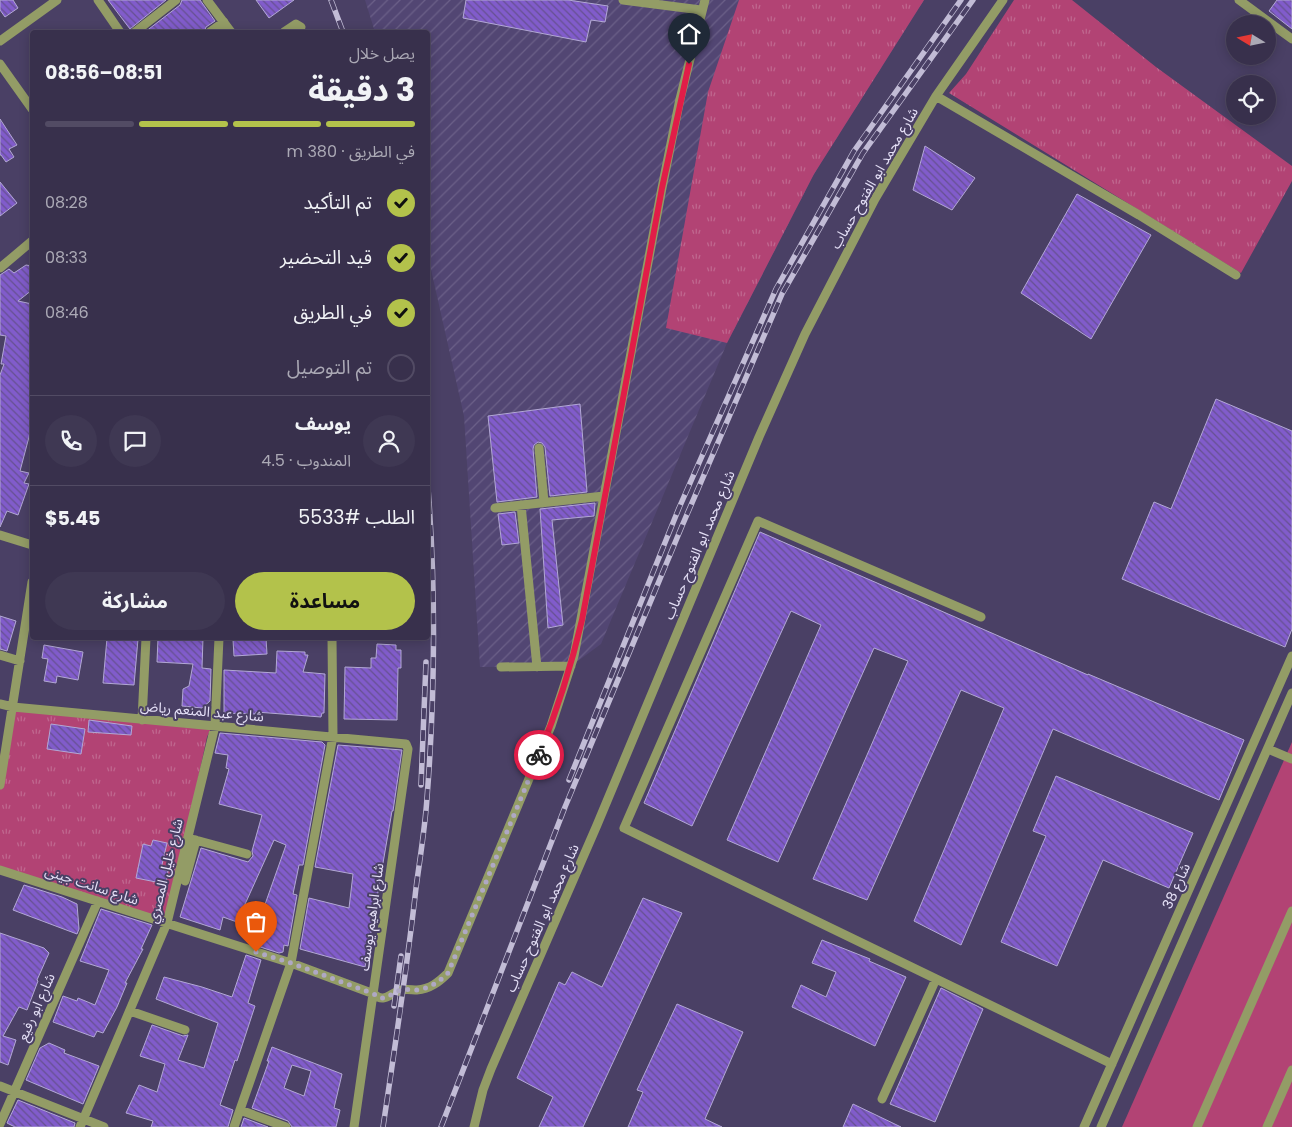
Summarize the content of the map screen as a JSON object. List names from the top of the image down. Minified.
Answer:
{"streets":{"street":["شارع محمد ابو الفتوح حساب","شارع عبد المنعم رياض","شارع خليل المصري","شارع سانت جينى","شارع 38","شارع ابراهيم يوسف","شارع ابو رفيع"]},"crossings":[["شارع عبد المنعم رياض","شارع خليل المصري"],["شارع عبد المنعم رياض","شارع ابراهيم يوسف"],["شارع خليل المصري","شارع سانت جينى"],["شارع سانت جينى","شارع ابراهيم يوسف"],["شارع سانت جينى","شارع ابو رفيع"]],"north":"left","page":{"heading":["3 دقيقة","يصل خلال","08:51–08:56"],"panel":["يوسف","المندوب · 4.5","الطلب #5533","$5.45"],"bar":"في الطريق · 380 m","list":[["تم التأكيد","08:28"],["قيد التحضير","08:33"],["في الطريق","08:46"],"تم التوصيل"],"buttons":["مساعدة","مشاركة"]}}
